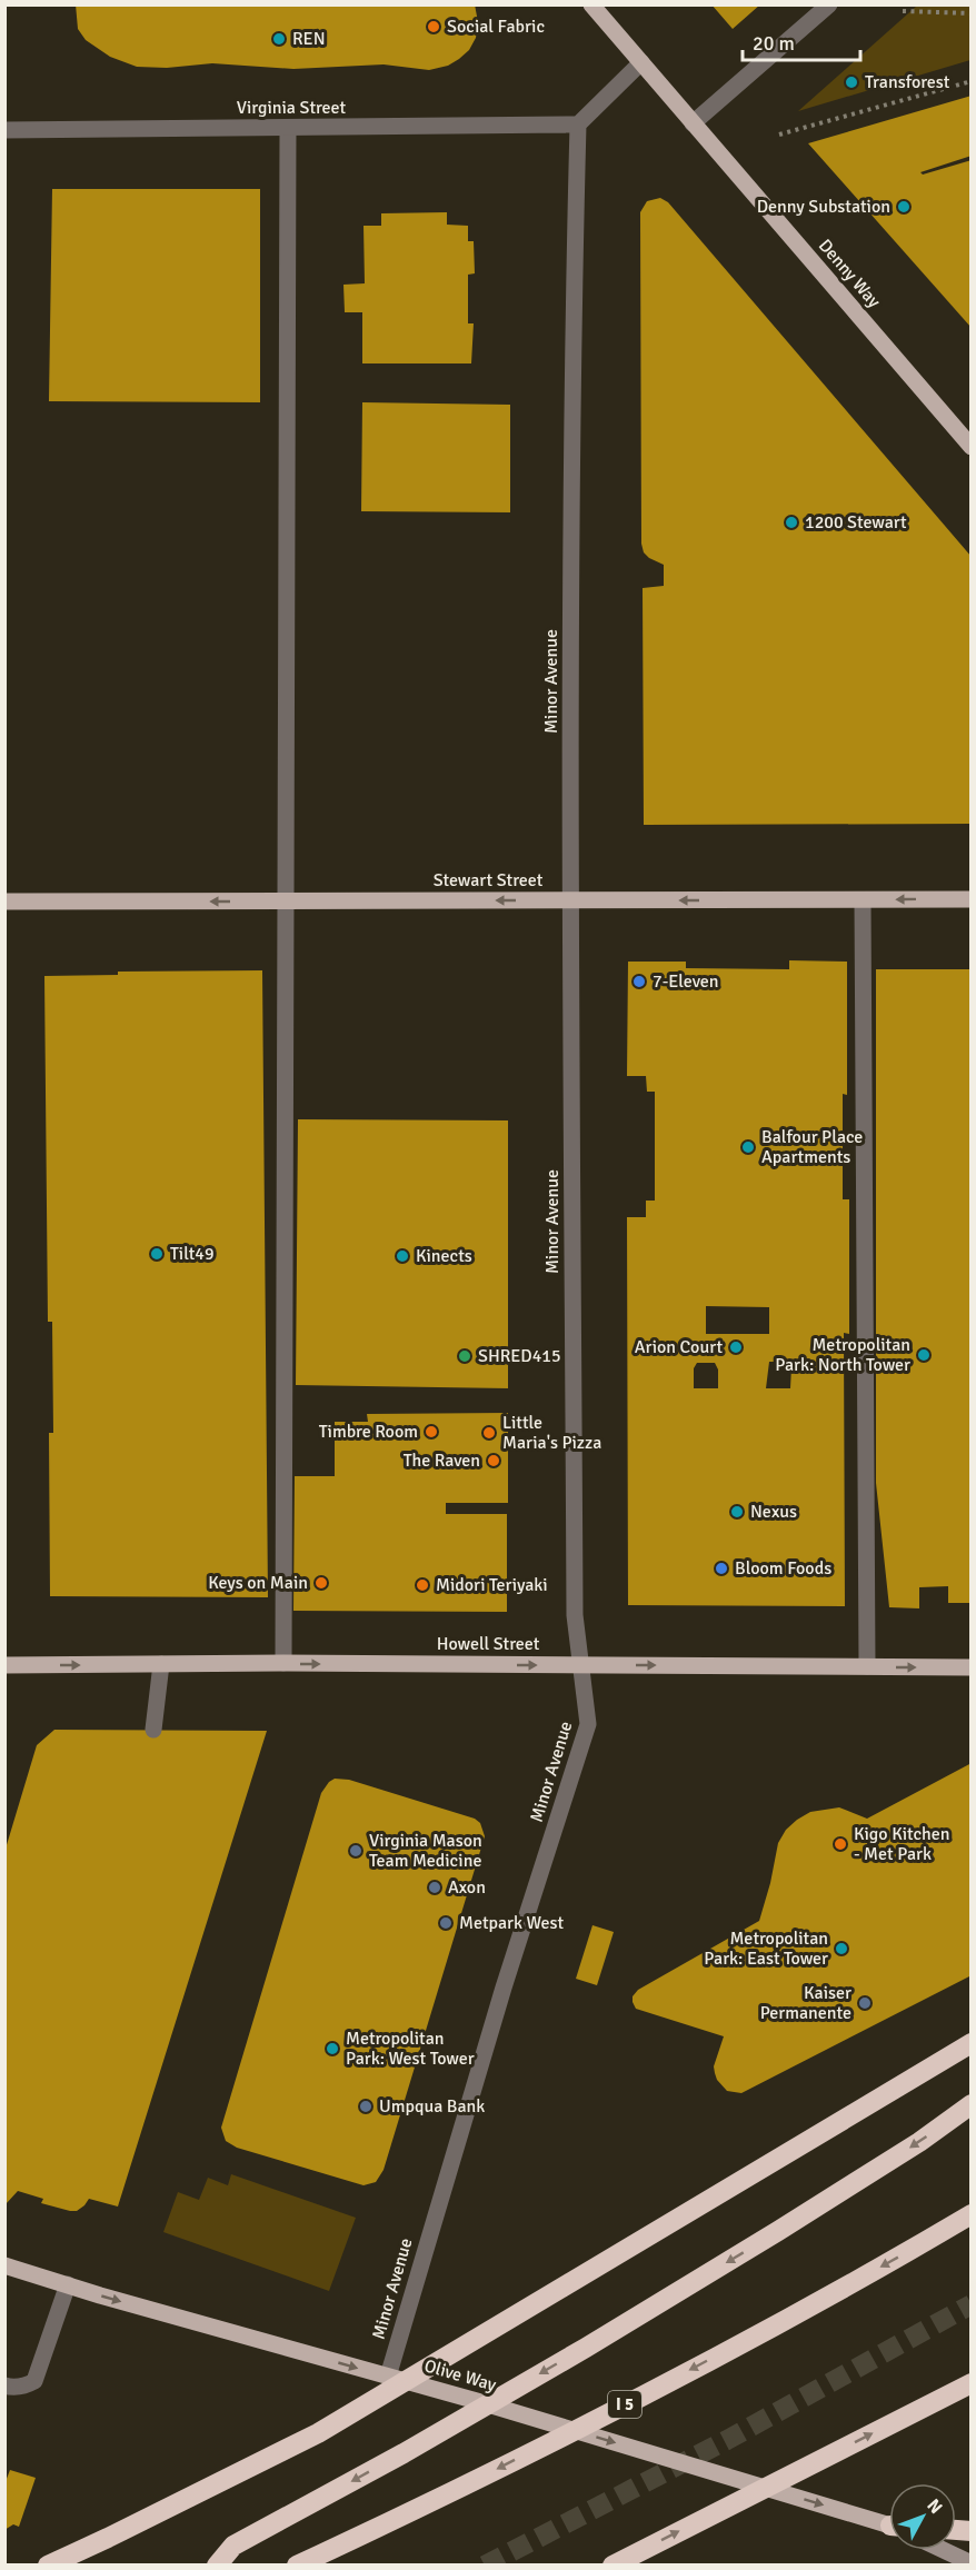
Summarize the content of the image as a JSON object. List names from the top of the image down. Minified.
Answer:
{"streets":{"highway":["I 5"],"main road":["Denny Way","Stewart Street","Howell Street","Olive Way"],"street":["Virginia Street","Minor Avenue"]},"crossings":[["Virginia Street","Minor Avenue"],["Minor Avenue","Stewart Street"],["Minor Avenue","Howell Street"],["Minor Avenue","Olive Way"]],"one_way":["Stewart Street","Howell Street","Olive Way"],"places":["Social Fabric","REN","Transforest","Denny Substation","1200 Stewart","7-Eleven","Balfour Place Apartments","Tilt49","Kinects","Arion Court","Metropolitan Park: North Tower","SHRED415","Timbre Room","Little Maria's Pizza","The Raven","Nexus","Bloom Foods","Keys on Main","Midori Teriyaki","Kigo Kitchen - Met Park","Virginia Mason Team Medicine","Axon","Metpark West","Metropolitan Park: East Tower","Kaiser Permanente","Metropolitan Park: West Tower","Umpqua Bank"],"scale_bar":"20 m","north":"top right"}
